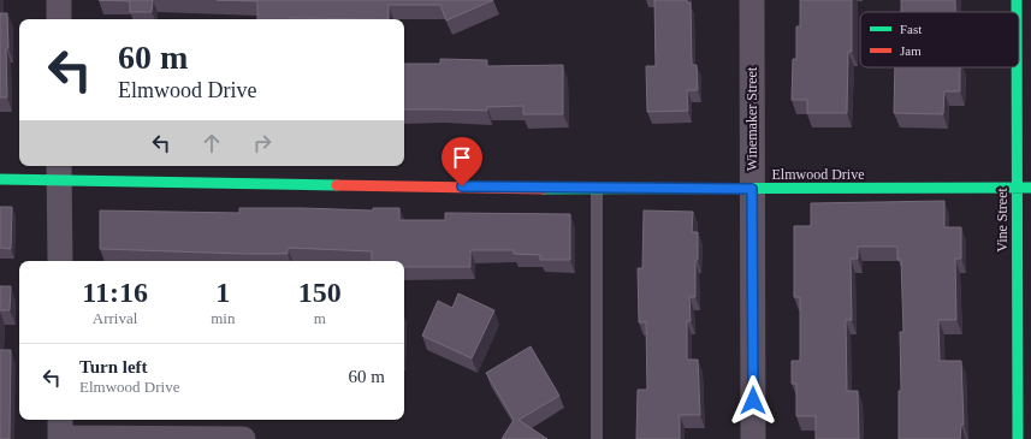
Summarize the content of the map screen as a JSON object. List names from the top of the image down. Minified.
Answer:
{"streets":{"street":["Winemaker Street","Elmwood Drive","Vine Street"]},"crossings":[["Winemaker Street","Elmwood Drive"],["Elmwood Drive","Vine Street"]],"legend":["Fast","Jam"],"page":{"turn":["60 m","Elmwood Drive"],"eta":["11:16","Arrival","1","min","150","m"],"list":[{"name":"Turn left","note":"Elmwood Drive","value":"60 m"}]}}
